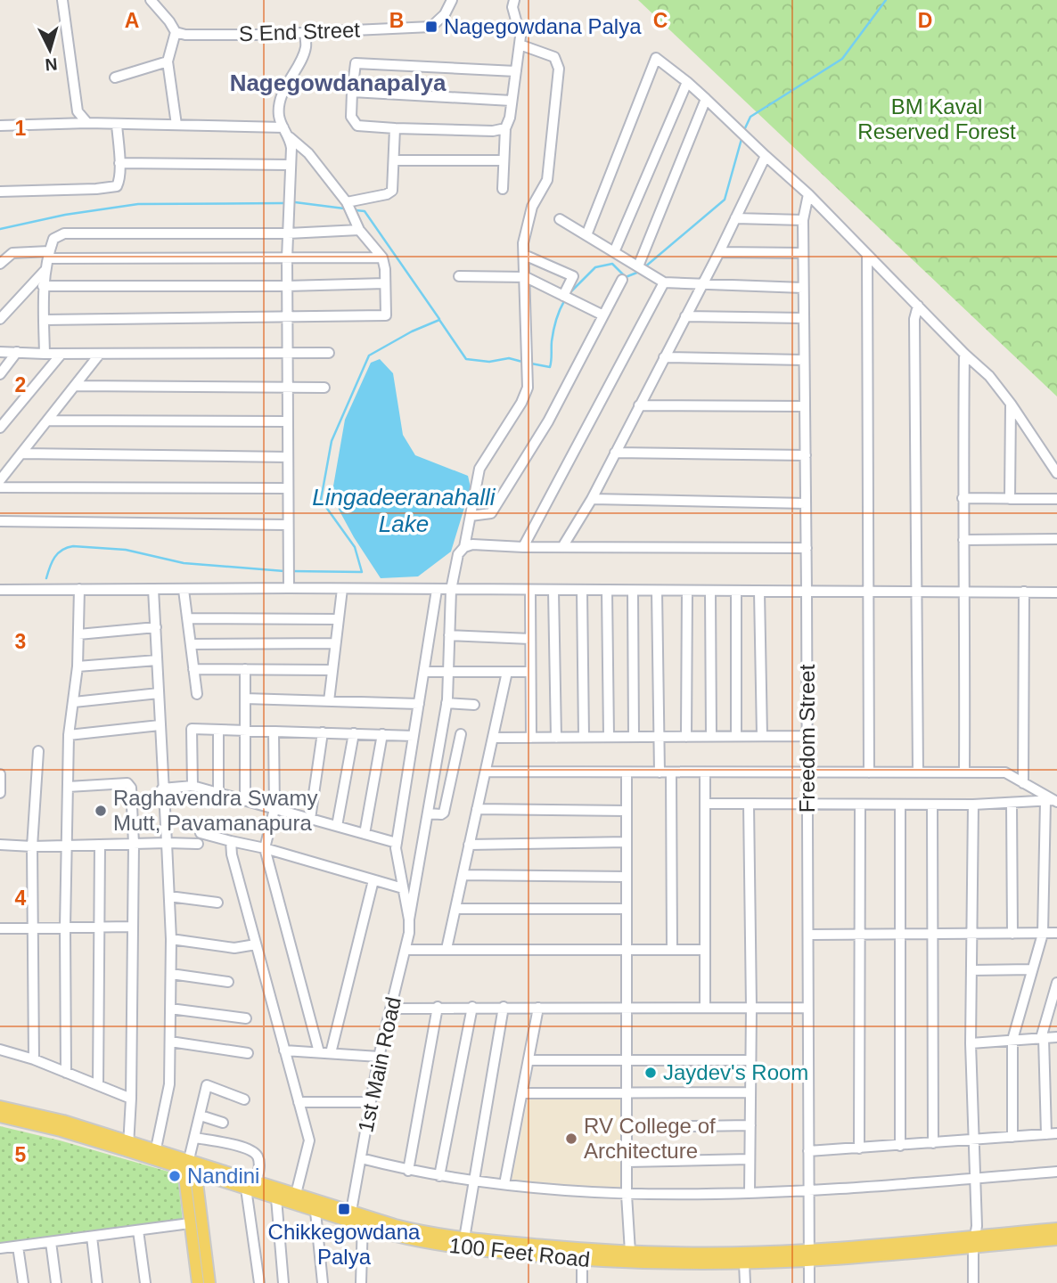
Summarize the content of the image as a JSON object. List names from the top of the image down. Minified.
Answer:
{"streets":{"main road":["100 Feet Road"],"street":["S End Street","Freedom Street","1st Main Road"]},"crossings":[["Freedom Street","100 Feet Road"],["1st Main Road","100 Feet Road"]],"districts":["Nagegowdanapalya"],"water":["Lingadeeranahalli Lake"],"parks":["BM Kaval Reserved Forest"],"places":{"transit":["Nagegowdana Palya","Chikkegowdana Palya"],"other":["Raghavendra Swamy Mutt, Pavamanapura","Jaydev's Room","RV College of Architecture","Nandini"]},"north":"bottom","grid":{"columns":["A","B","C","D"],"rows":["1","2","3","4","5"]}}
